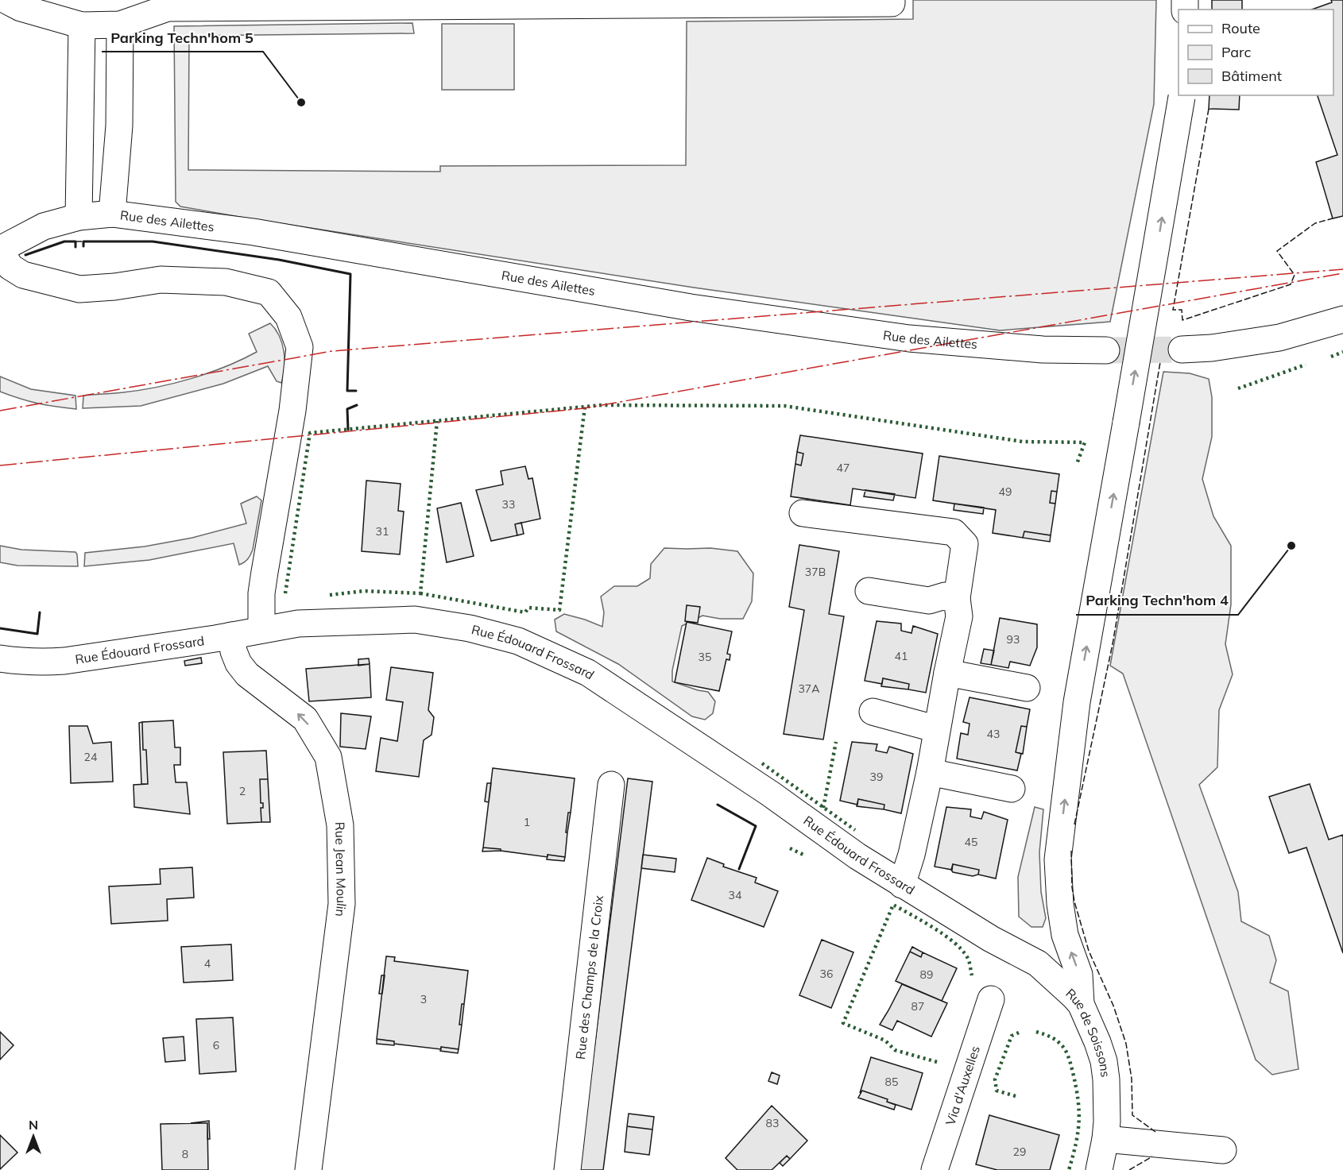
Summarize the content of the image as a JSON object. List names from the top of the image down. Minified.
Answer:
{"streets":{"street":["Rue des Ailettes","Rue Édouard Frossard","Rue Jean Moulin","Rue des Champs de la Croix","Rue de Soissons","Via d'Auxelles"]},"crossings":[["Rue Édouard Frossard","Rue Jean Moulin"],["Rue Édouard Frossard","Rue de Soissons"]],"one_way":["Rue Jean Moulin"],"places":["Parking Techn'hom 5","Parking Techn'hom 4"],"house_numbers":["47","49","33","31","37B","93","41","35","37A","43","24","39","2","1","45","34","4","36","89","3","87","6","85","83","29","8"],"legend":["Route","Parc","Bâtiment"],"north":"top"}
